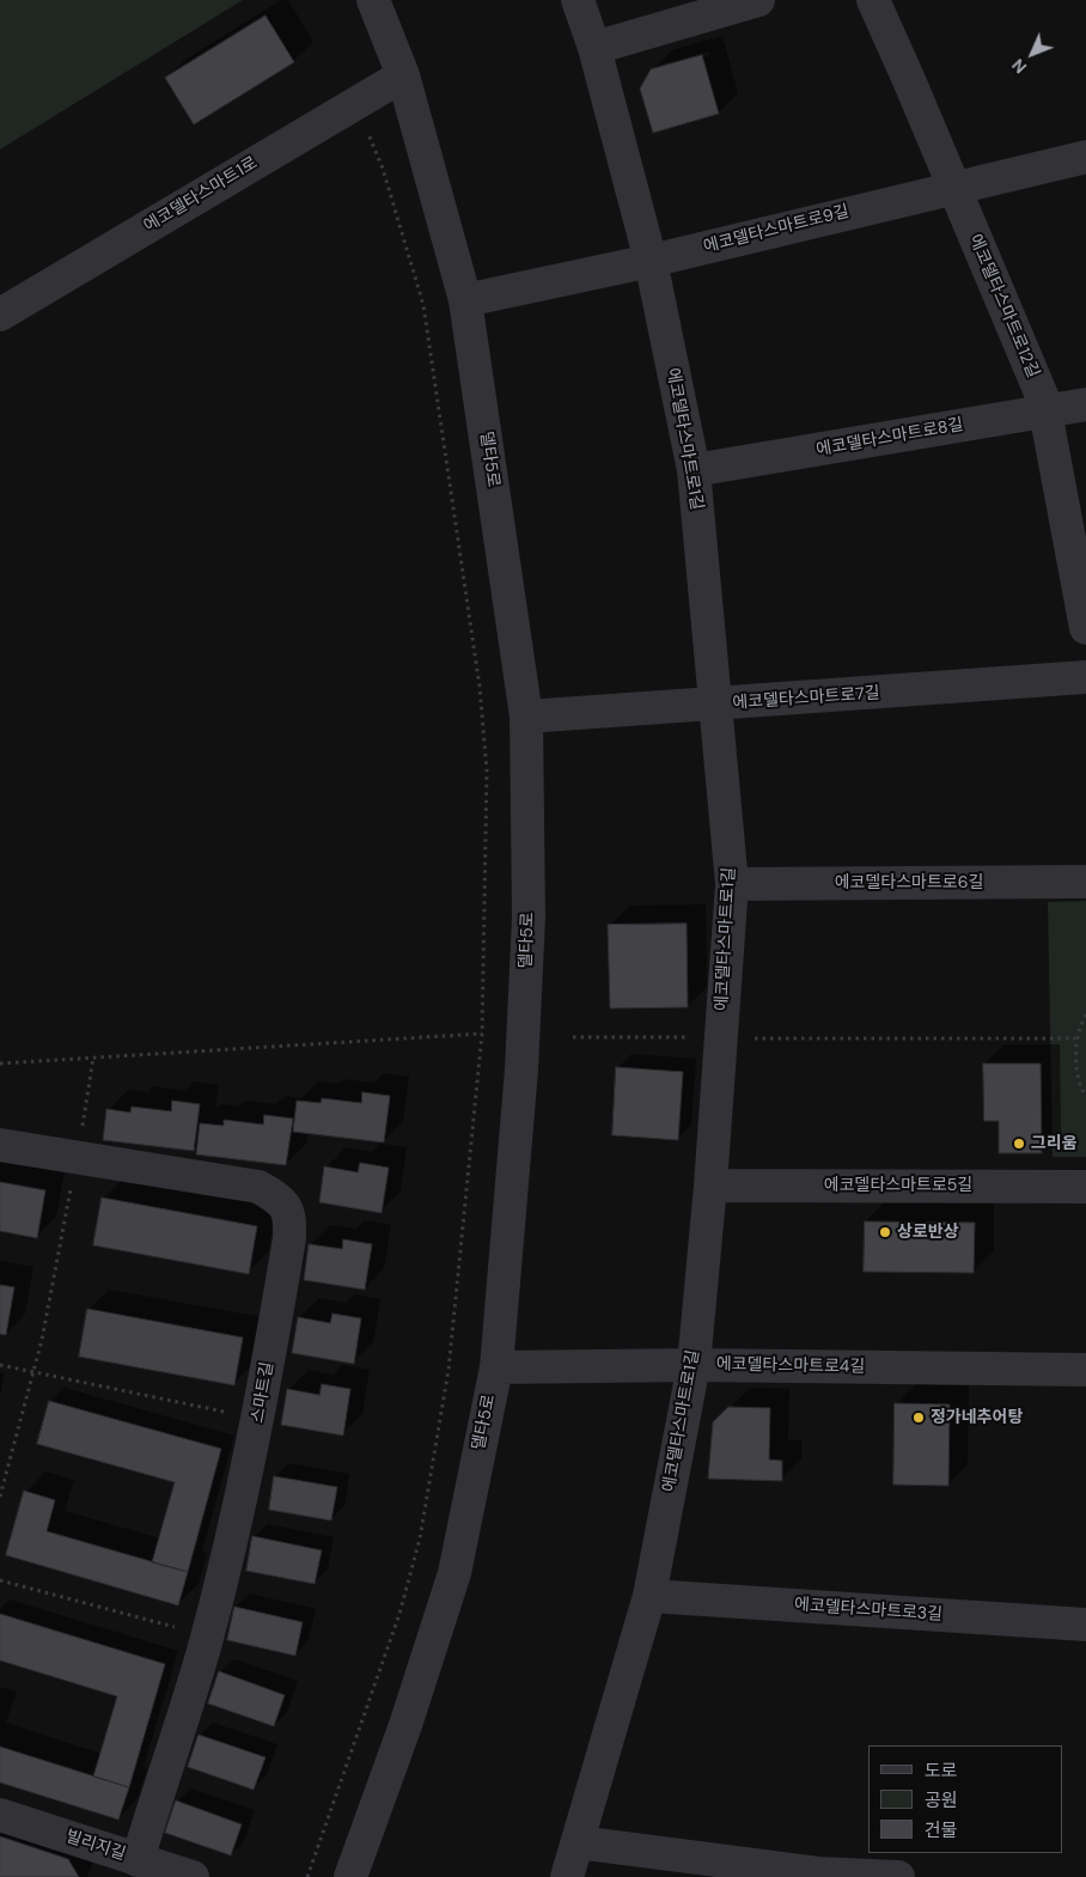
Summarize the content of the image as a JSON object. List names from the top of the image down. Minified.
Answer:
{"streets":{"street":["에코델타스마트1로","에코델타스마트로9길","에코델타스마트로12길","에코델타스마트로8길","에코델타스마트로1길","델타5로","에코델타스마트로7길","에코델타스마트로6길","에코델타스마트로5길","에코델타스마트로4길","스마트길","에코델타스마트로3길","빌리지길"]},"crossings":[["에코델타스마트1로","델타5로"],["에코델타스마트로9길","에코델타스마트로12길"],["에코델타스마트로9길","에코델타스마트로1길"],["에코델타스마트로9길","델타5로"],["에코델타스마트로12길","에코델타스마트로8길"],["에코델타스마트로8길","에코델타스마트로1길"],["에코델타스마트로1길","에코델타스마트로7길"],["에코델타스마트로1길","에코델타스마트로6길"],["에코델타스마트로1길","에코델타스마트로5길"],["에코델타스마트로1길","에코델타스마트로4길"],["에코델타스마트로1길","에코델타스마트로3길"],["델타5로","에코델타스마트로7길"],["델타5로","에코델타스마트로4길"],["스마트길","빌리지길"]],"places":["그리움","상로반상","정가네추어탕"],"legend":["도로","공원","건물"],"north":"bottom left"}
